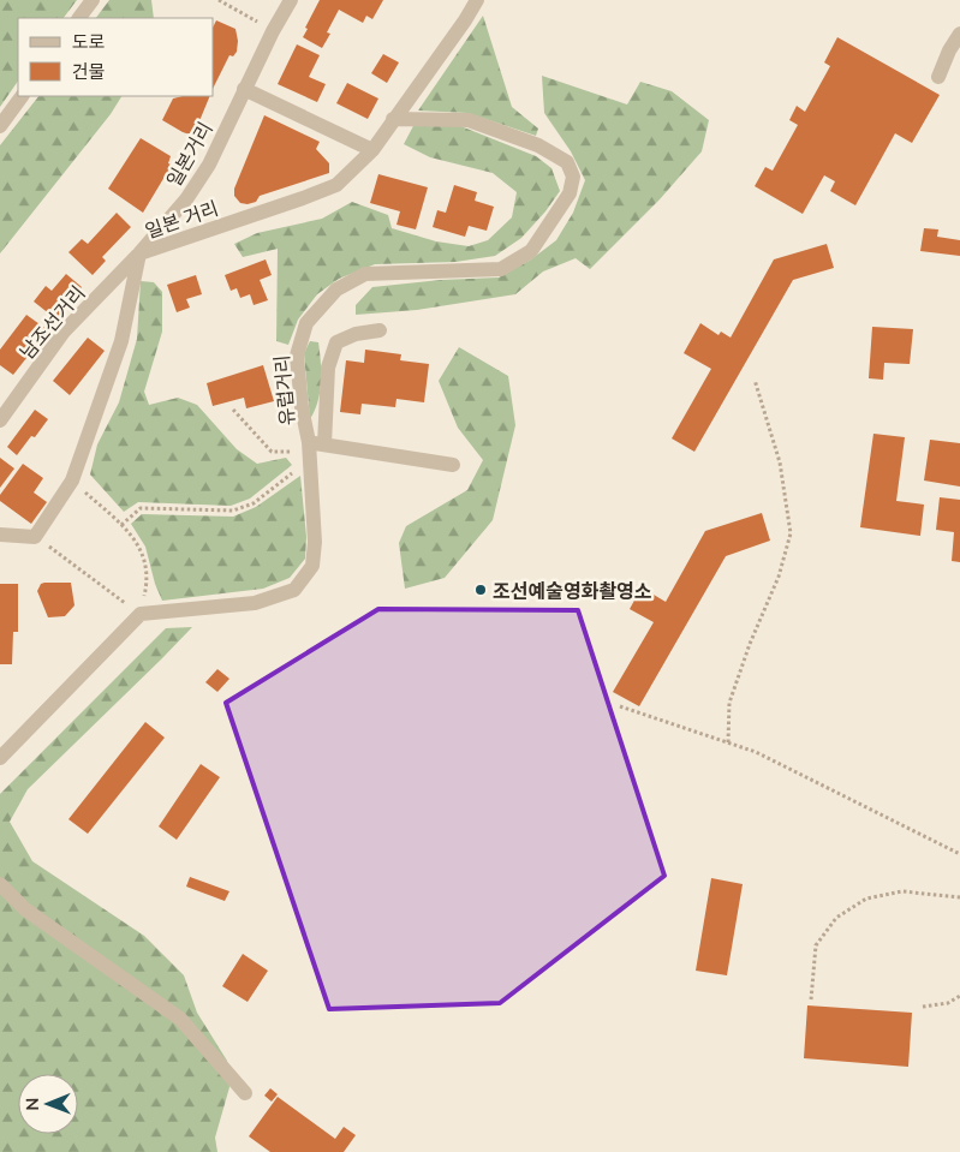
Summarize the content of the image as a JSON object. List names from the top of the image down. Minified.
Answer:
{"streets":{"lane":["일본거리","일본 거리","남조선거리","유럽거리"]},"crossings":[["일본거리","일본 거리"],["일본거리","남조선거리"],["일본 거리","남조선거리"],["일본 거리","유럽거리"]],"places":["조선예술영화촬영소"],"legend":["도로","건물"],"north":"left"}
